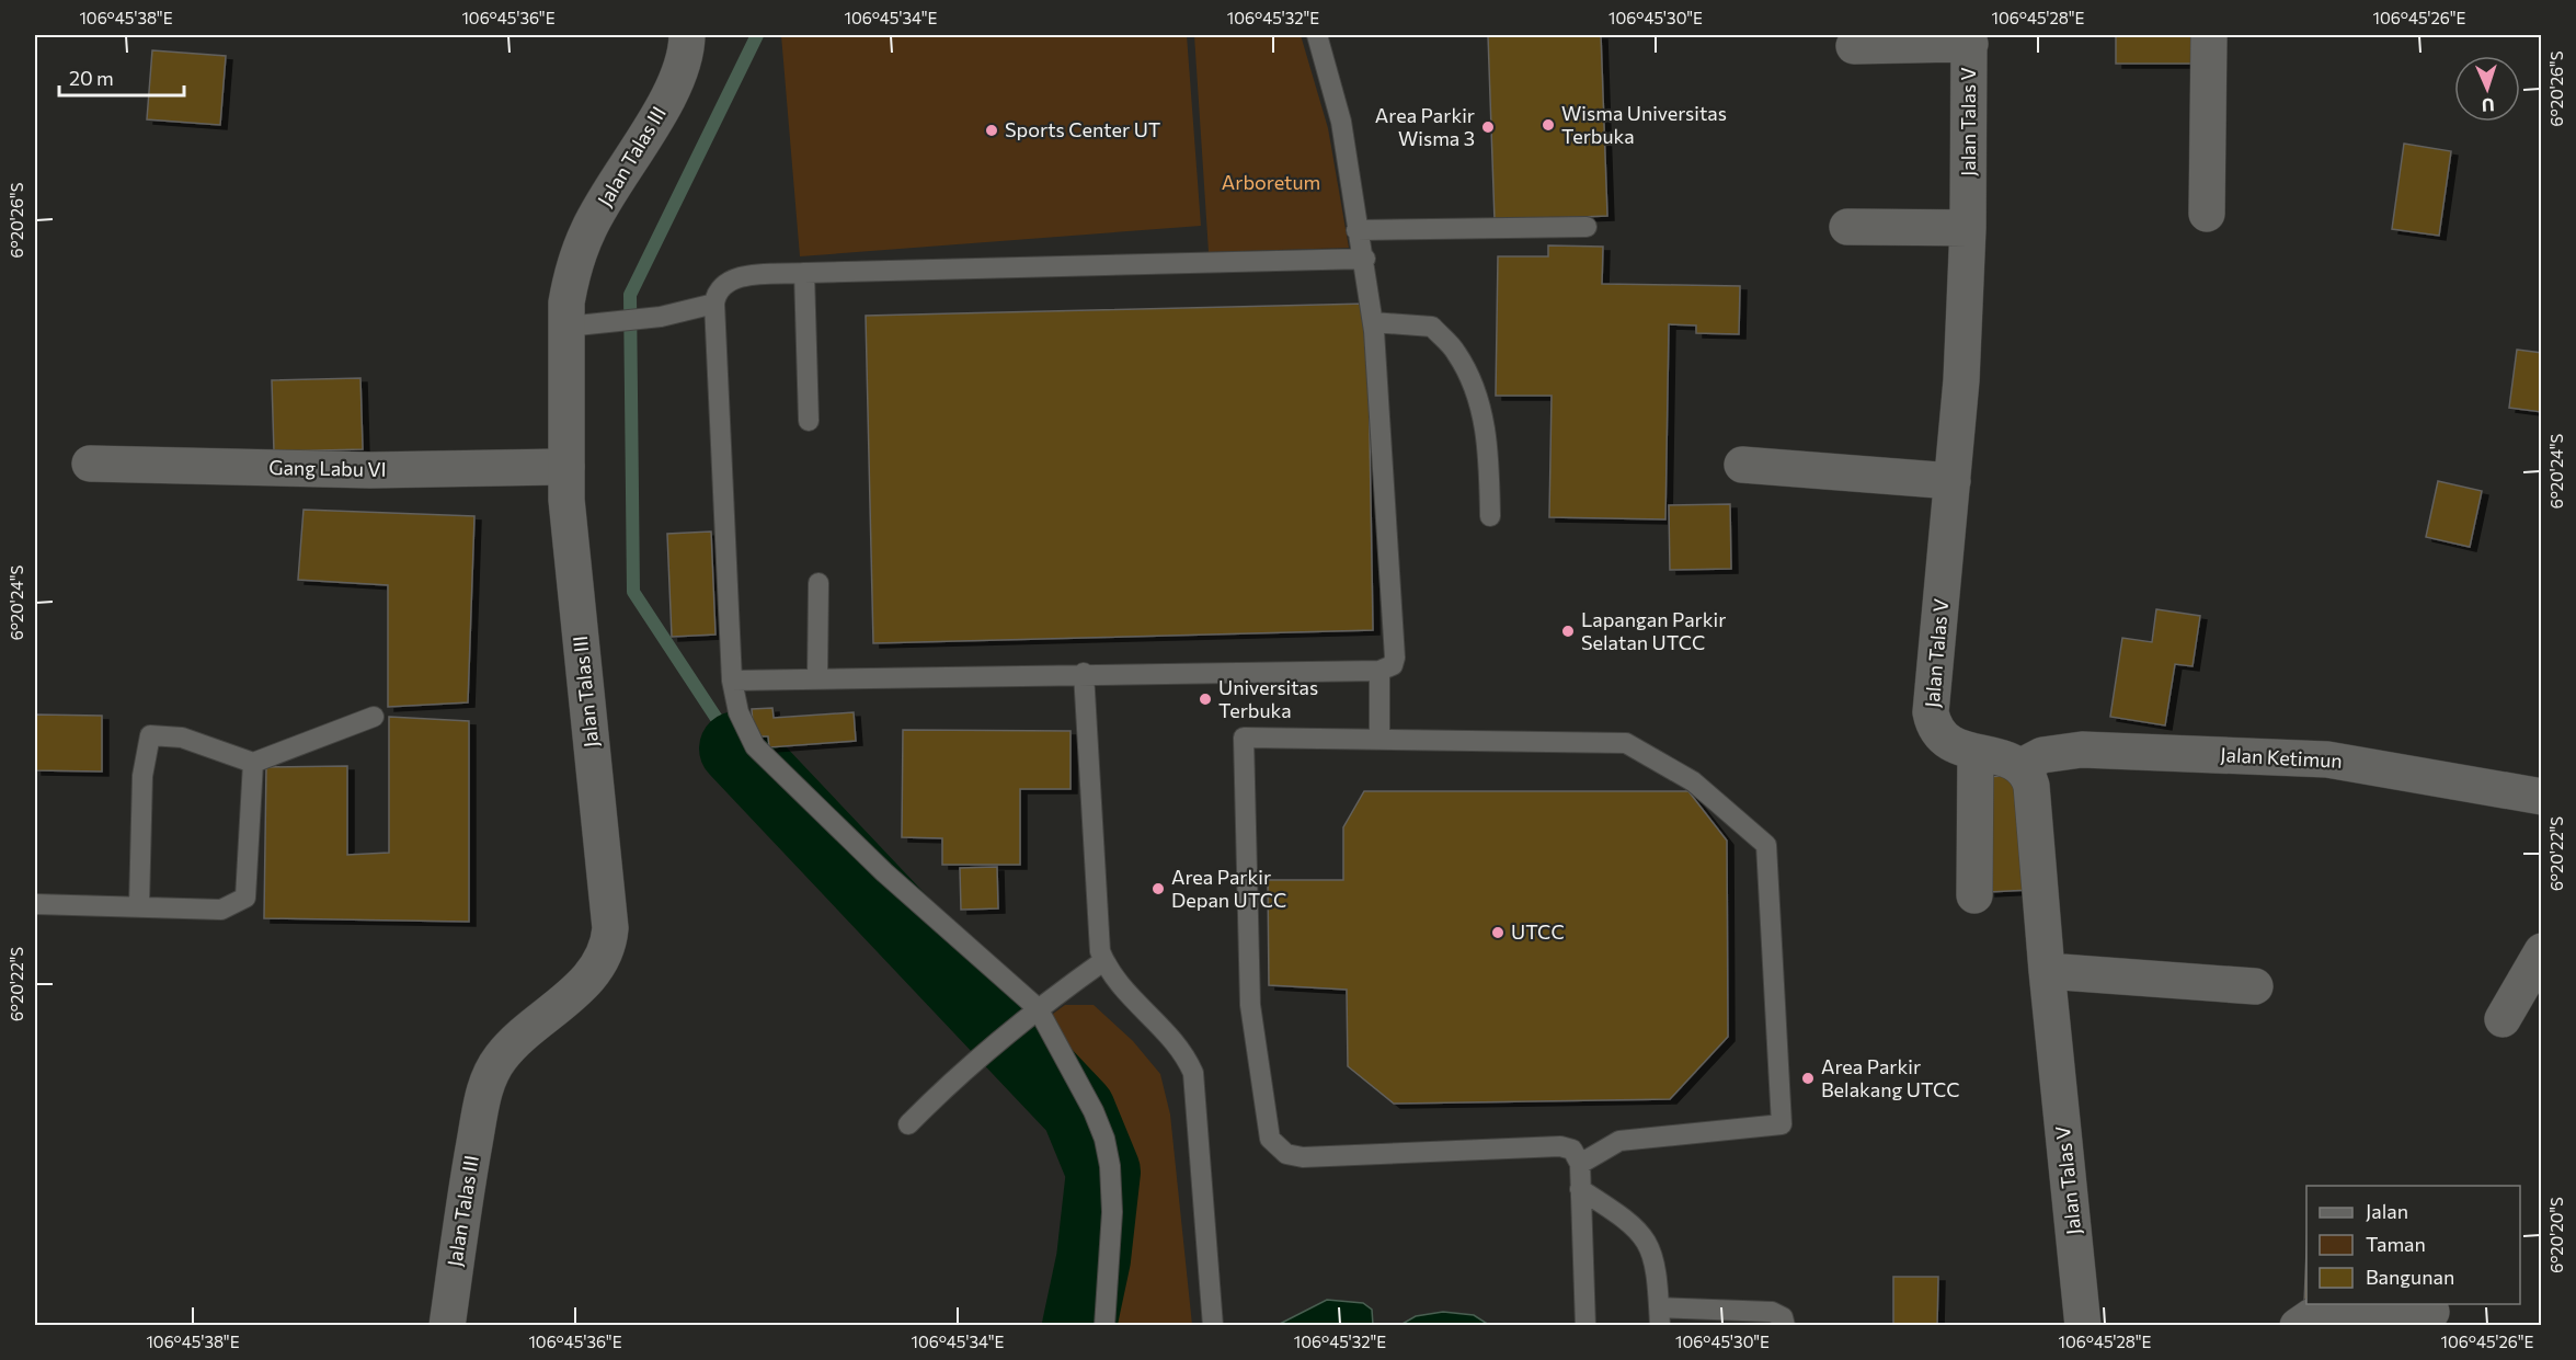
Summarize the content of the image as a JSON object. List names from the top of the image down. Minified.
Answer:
{"streets":{"street":["Jalan Talas V","Jalan Talas III","Gang Labu VI","Jalan Ketimun"]},"crossings":[["Jalan Talas V","Jalan Ketimun"],["Jalan Talas III","Gang Labu VI"]],"parks":["Arboretum"],"places":["Wisma Universitas Terbuka","Area Parkir Wisma 3","Sports Center UT","Lapangan Parkir Selatan UTCC","Universitas Terbuka","Area Parkir Depan UTCC","UTCC","Area Parkir Belakang UTCC"],"legend":["Jalan","Taman","Bangunan"],"scale_bar":"20 m","north":"bottom","coordinates":["106°45'38\"E","106°45'36\"E","106°45'34\"E","106°45'32\"E","106°45'30\"E","106°45'28\"E","106°45'26\"E","6°20'26\"S","6°20'24\"S","6°20'22\"S","6°20'20\"S"]}
